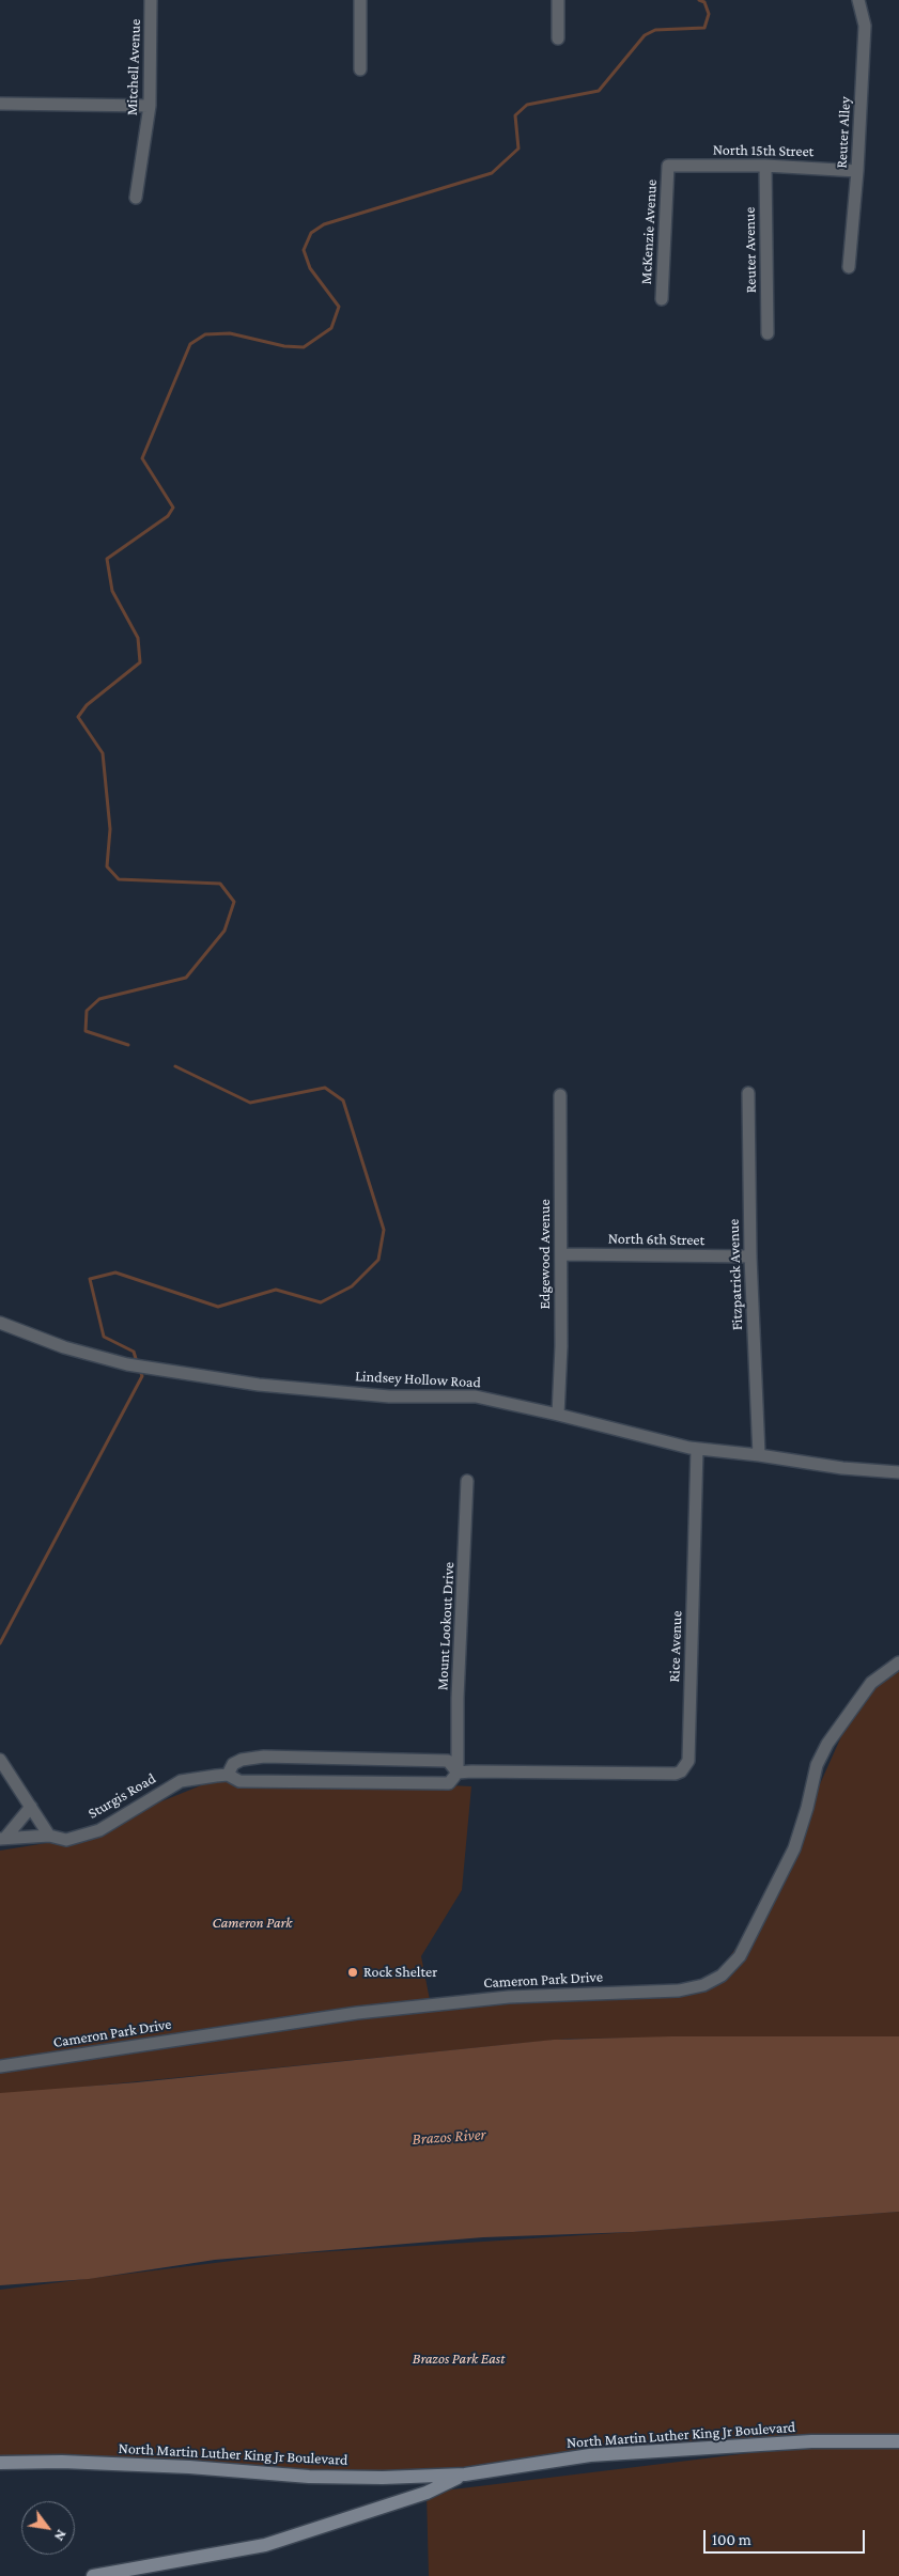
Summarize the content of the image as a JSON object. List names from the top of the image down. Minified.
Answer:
{"streets":{"main road":["North Martin Luther King Jr Boulevard"],"street":["Mitchell Avenue","Reuter Alley","North 15th Street","McKenzie Avenue","Reuter Avenue","North 6th Street","Edgewood Avenue","Fitzpatrick Avenue","Lindsey Hollow Road","Mount Lookout Drive","Rice Avenue","Sturgis Road","Cameron Park Drive"]},"crossings":[["Reuter Alley","North 15th Street"],["North 15th Street","McKenzie Avenue"],["North 15th Street","Reuter Avenue"],["North 6th Street","Edgewood Avenue"],["North 6th Street","Fitzpatrick Avenue"],["Edgewood Avenue","Lindsey Hollow Road"],["Fitzpatrick Avenue","Lindsey Hollow Road"],["Lindsey Hollow Road","Rice Avenue"],["Mount Lookout Drive","Sturgis Road"],["Rice Avenue","Sturgis Road"]],"water":["Brazos River"],"parks":["Cameron Park","Brazos Park East"],"places":["Rock Shelter"],"scale_bar":"100 m","north":"bottom right"}
